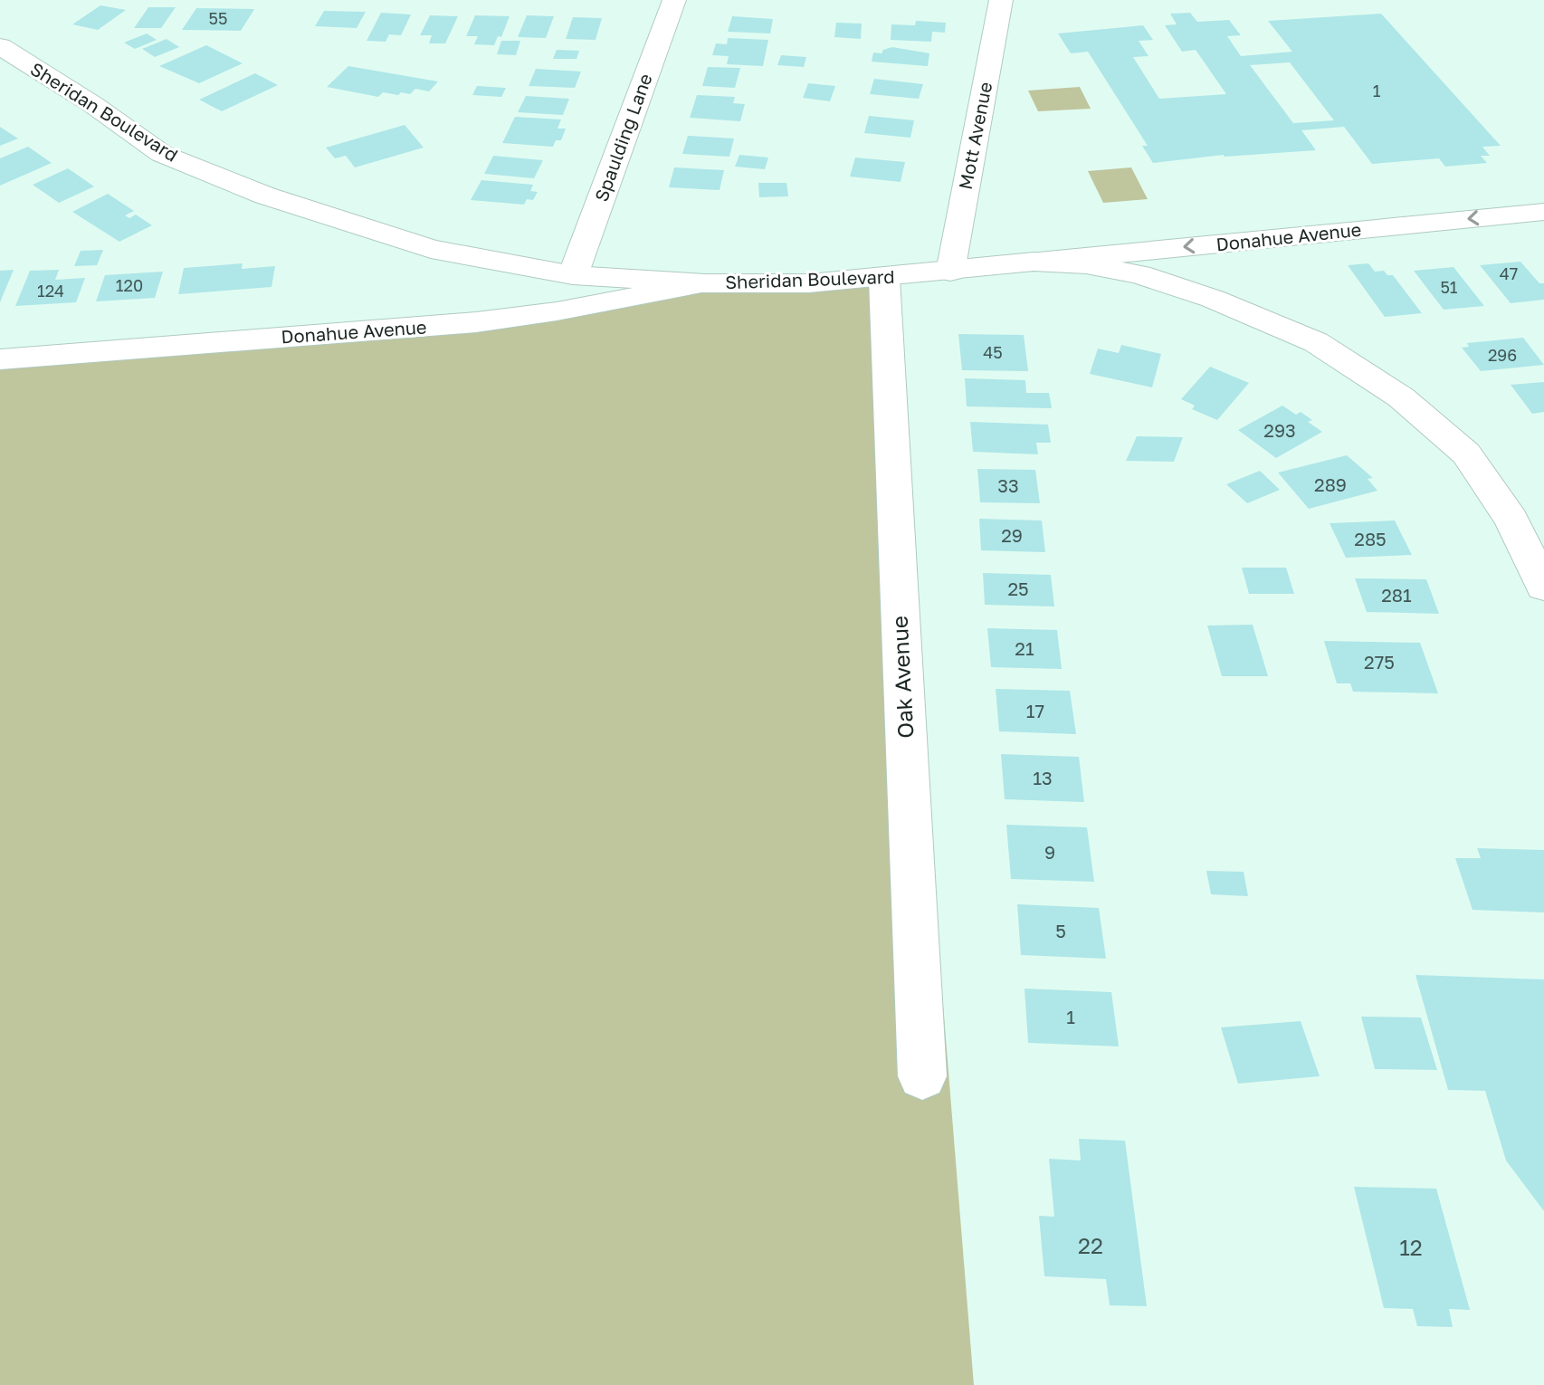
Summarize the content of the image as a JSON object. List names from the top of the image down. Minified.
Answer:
{"streets":{"street":["Sheridan Boulevard","Mott Avenue","Spaulding Lane","Donahue Avenue","Oak Avenue"]},"crossings":[["Sheridan Boulevard","Mott Avenue"],["Sheridan Boulevard","Spaulding Lane"],["Sheridan Boulevard","Donahue Avenue"],["Sheridan Boulevard","Oak Avenue"]],"one_way":["Donahue Avenue"],"house_numbers":["55","1","47","120","51","124","45","296","293","289","33","29","285","25","281","21","275","17","13","9","5","1","22","12"]}
